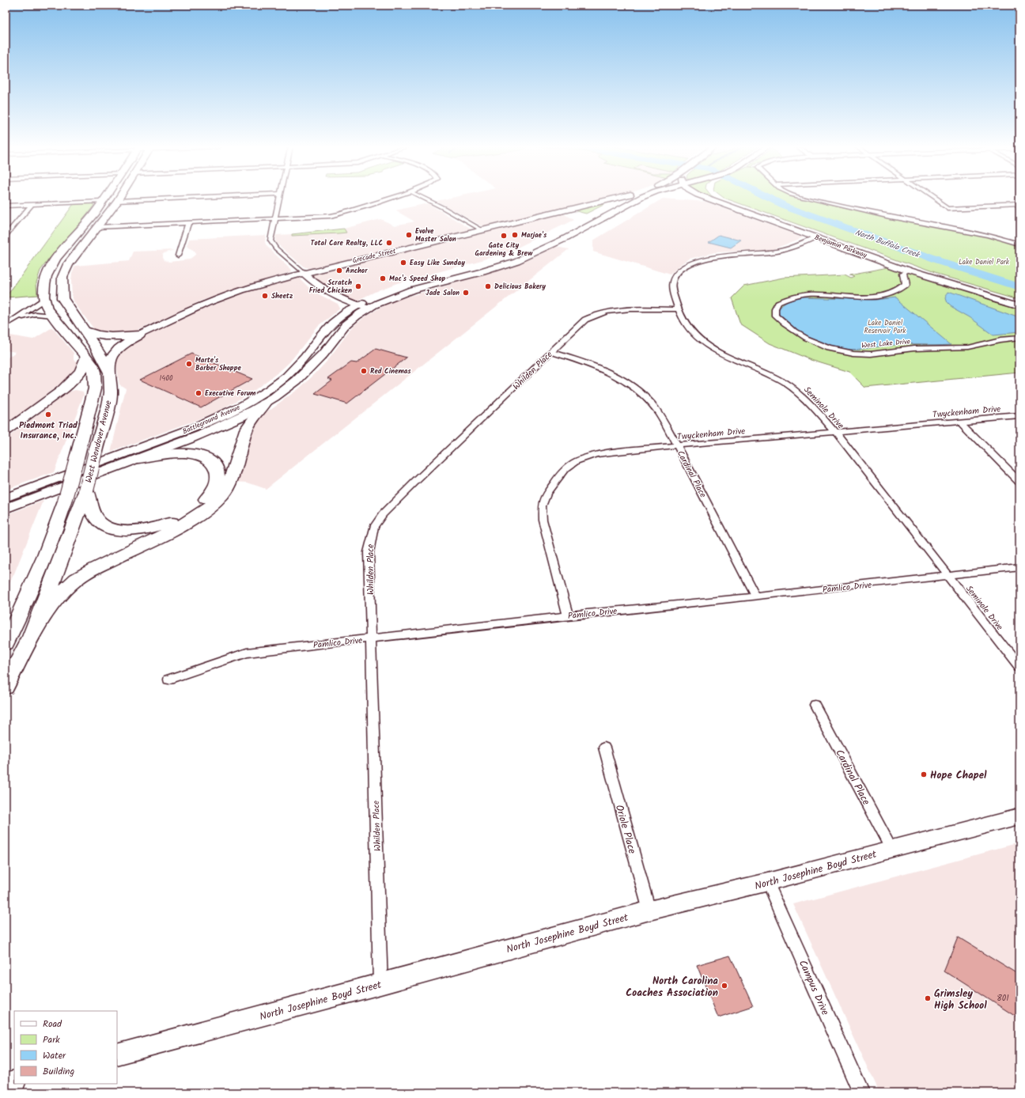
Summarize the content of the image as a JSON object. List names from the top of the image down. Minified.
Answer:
{"streets":{"highway":["West Wendover Avenue"],"main road":["Benjamin Parkway","Battleground Avenue"],"street":["Grecade Street","West Lake Drive","Whilden Place","Seminole Drive","Twyckenham Drive","Cardinal Place","Pamlico Drive","Oriole Place","North Josephine Boyd Street","Campus Drive"]},"crossings":[["Benjamin Parkway","West Lake Drive"],["Benjamin Parkway","Seminole Drive"],["Grecade Street","West Wendover Avenue"],["Whilden Place","Seminole Drive"],["Whilden Place","Cardinal Place"],["Whilden Place","Pamlico Drive"],["Whilden Place","North Josephine Boyd Street"],["Seminole Drive","Twyckenham Drive"],["Seminole Drive","Pamlico Drive"],["Twyckenham Drive","Cardinal Place"],["Twyckenham Drive","Pamlico Drive"],["Cardinal Place","Pamlico Drive"],["Cardinal Place","North Josephine Boyd Street"],["Oriole Place","North Josephine Boyd Street"],["North Josephine Boyd Street","Campus Drive"]],"water":["North Buffalo Creek"],"parks":["Lake Daniel Park","Lake Daniel Reservoir Park"],"places":["Evolve Master Salon","Marjae's","Gate City Gardening & Brew","Total Care Realty, LLC","Easy Like Sunday","Anchor","Mac's Speed Shop","Scratch Fried Chicken","Delicious Bakery","Jade Salon","Sheetz","Marte's Barber Shoppe","Red Cinemas","Executive Forum","Piedmont Triad Insurance, Inc.","Hope Chapel","North Carolina Coaches Association","Grimsley High School"],"house_numbers":["1400","801"],"legend":["Road","Park","Water","Building"]}
